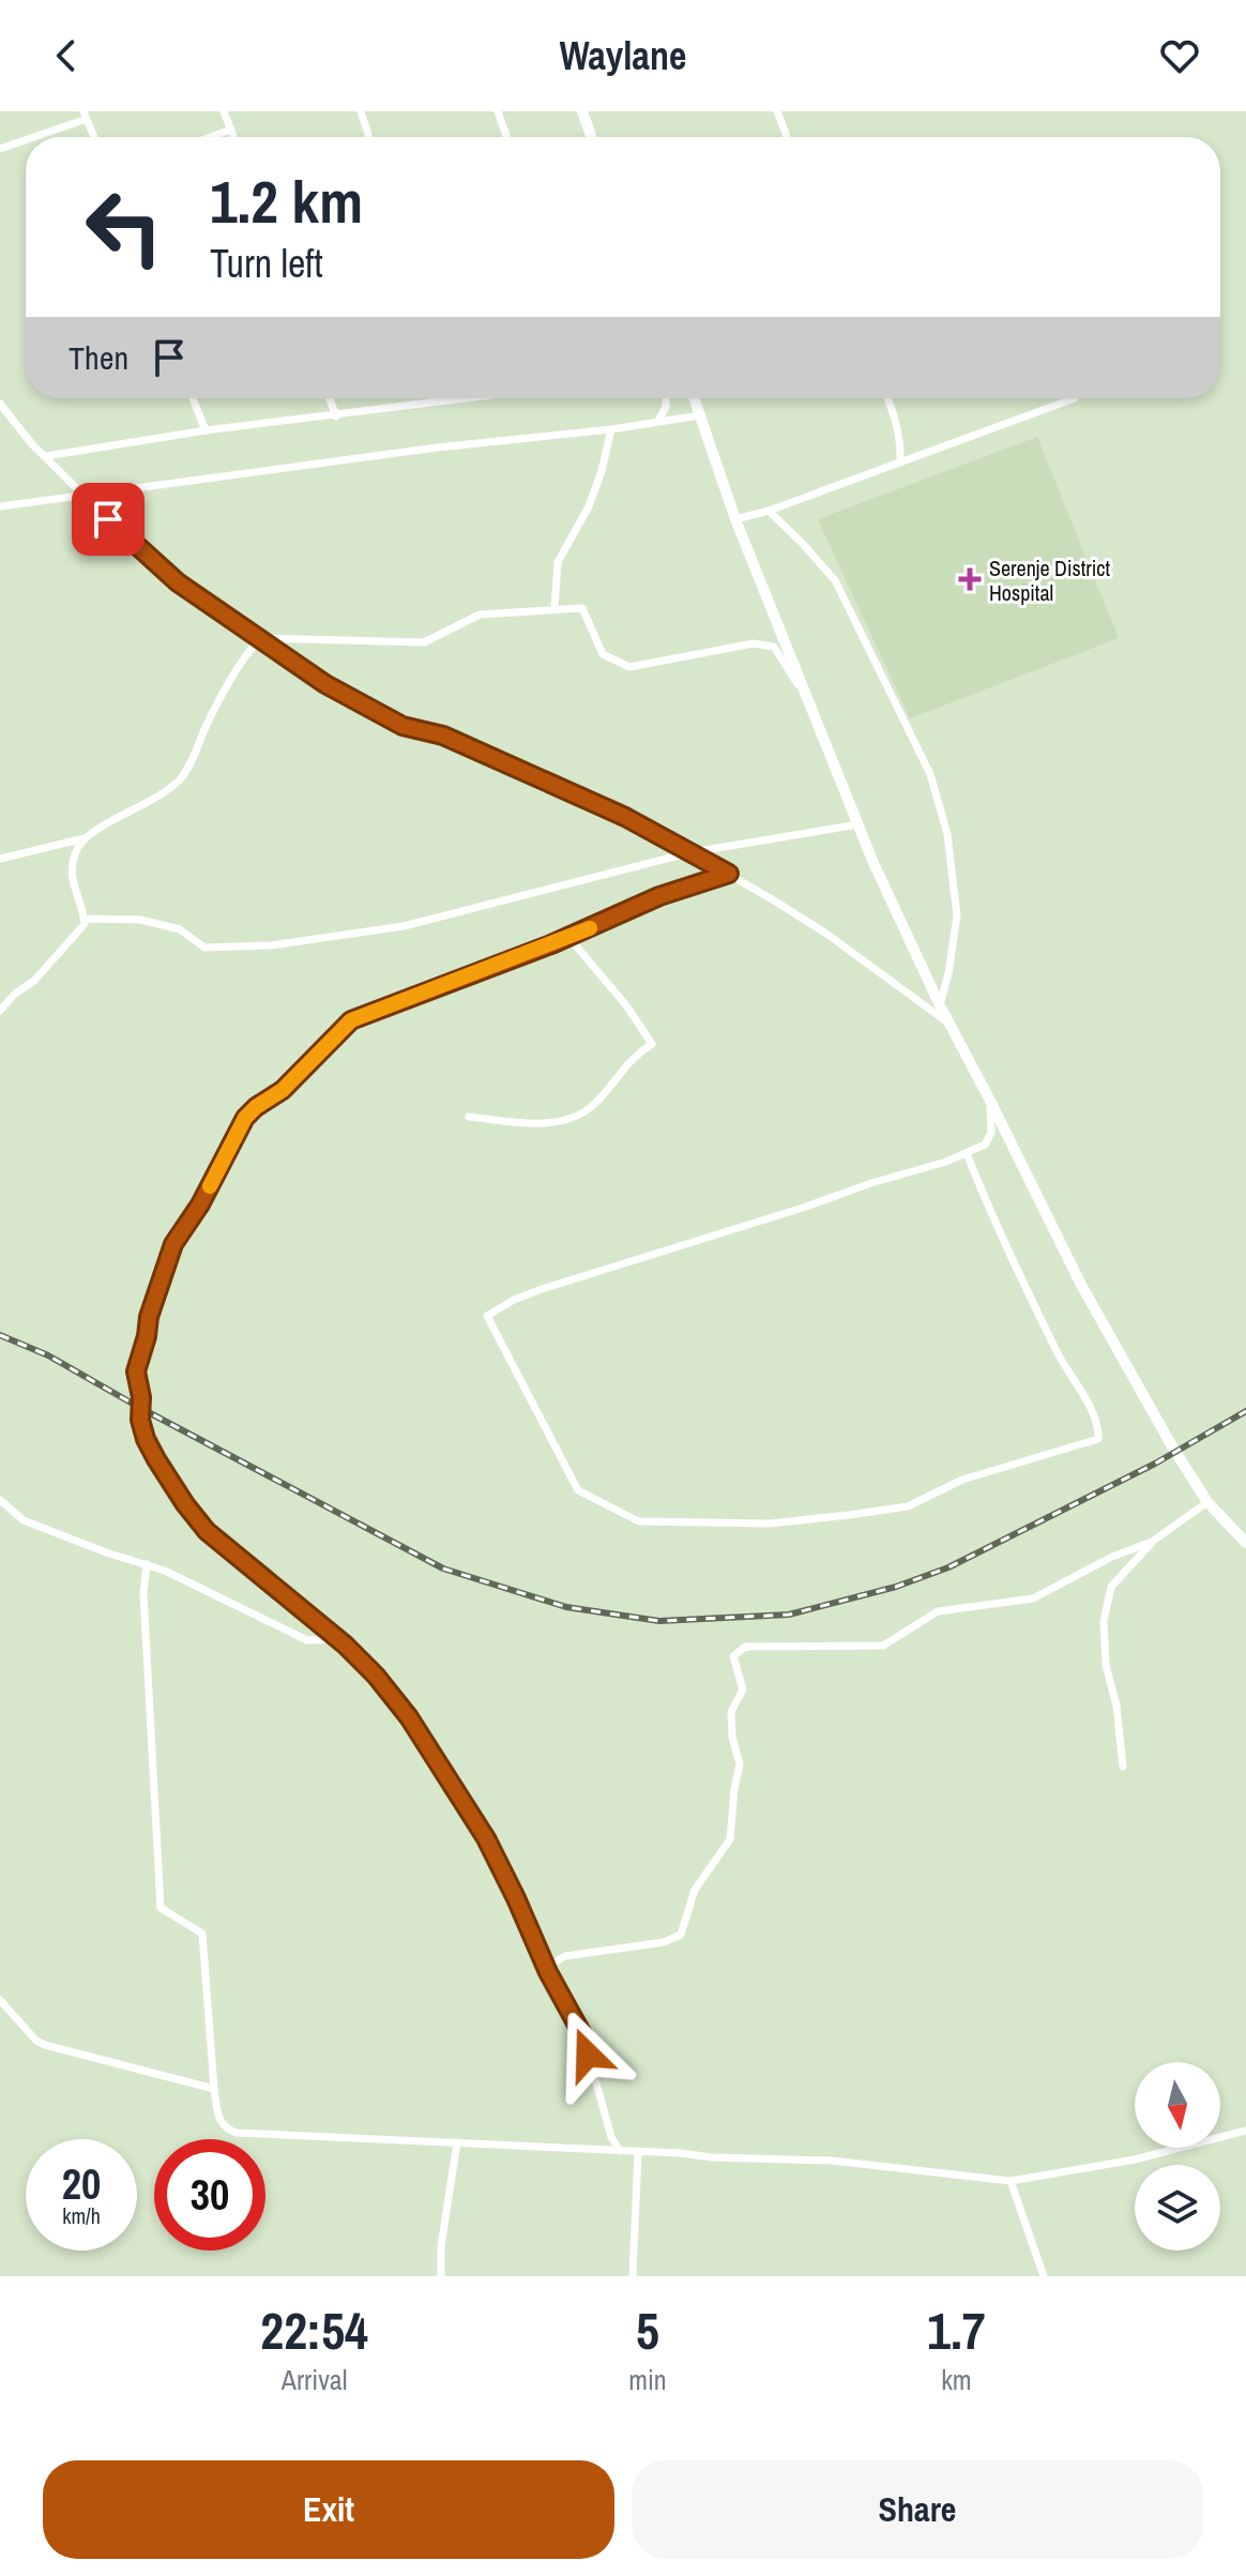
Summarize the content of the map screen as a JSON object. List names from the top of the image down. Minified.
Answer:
{"places":{"health":["Serenje District Hospital"]},"north":"bottom","page":{"header":"Waylane","turn":["1.2 km","Turn left"],"then":"Then","speed":"20 km/h","limit":"30","eta":["22:54","Arrival","5","min","1.7","km"],"buttons":["Exit","Share"]}}
